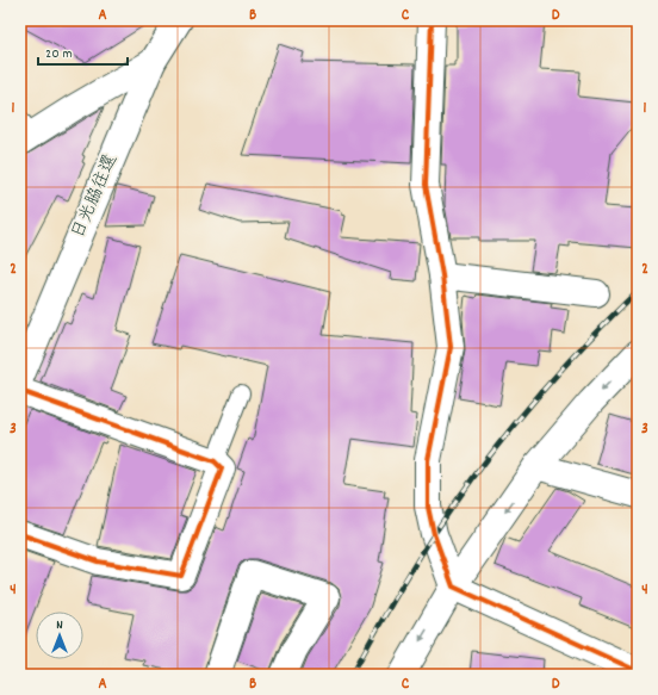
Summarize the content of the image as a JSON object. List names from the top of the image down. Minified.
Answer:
{"streets":{"street":["日光脇往還"]},"scale_bar":"20 m","north":"top","grid":{"columns":["A","B","C","D"],"rows":["1","2","3","4"]}}
